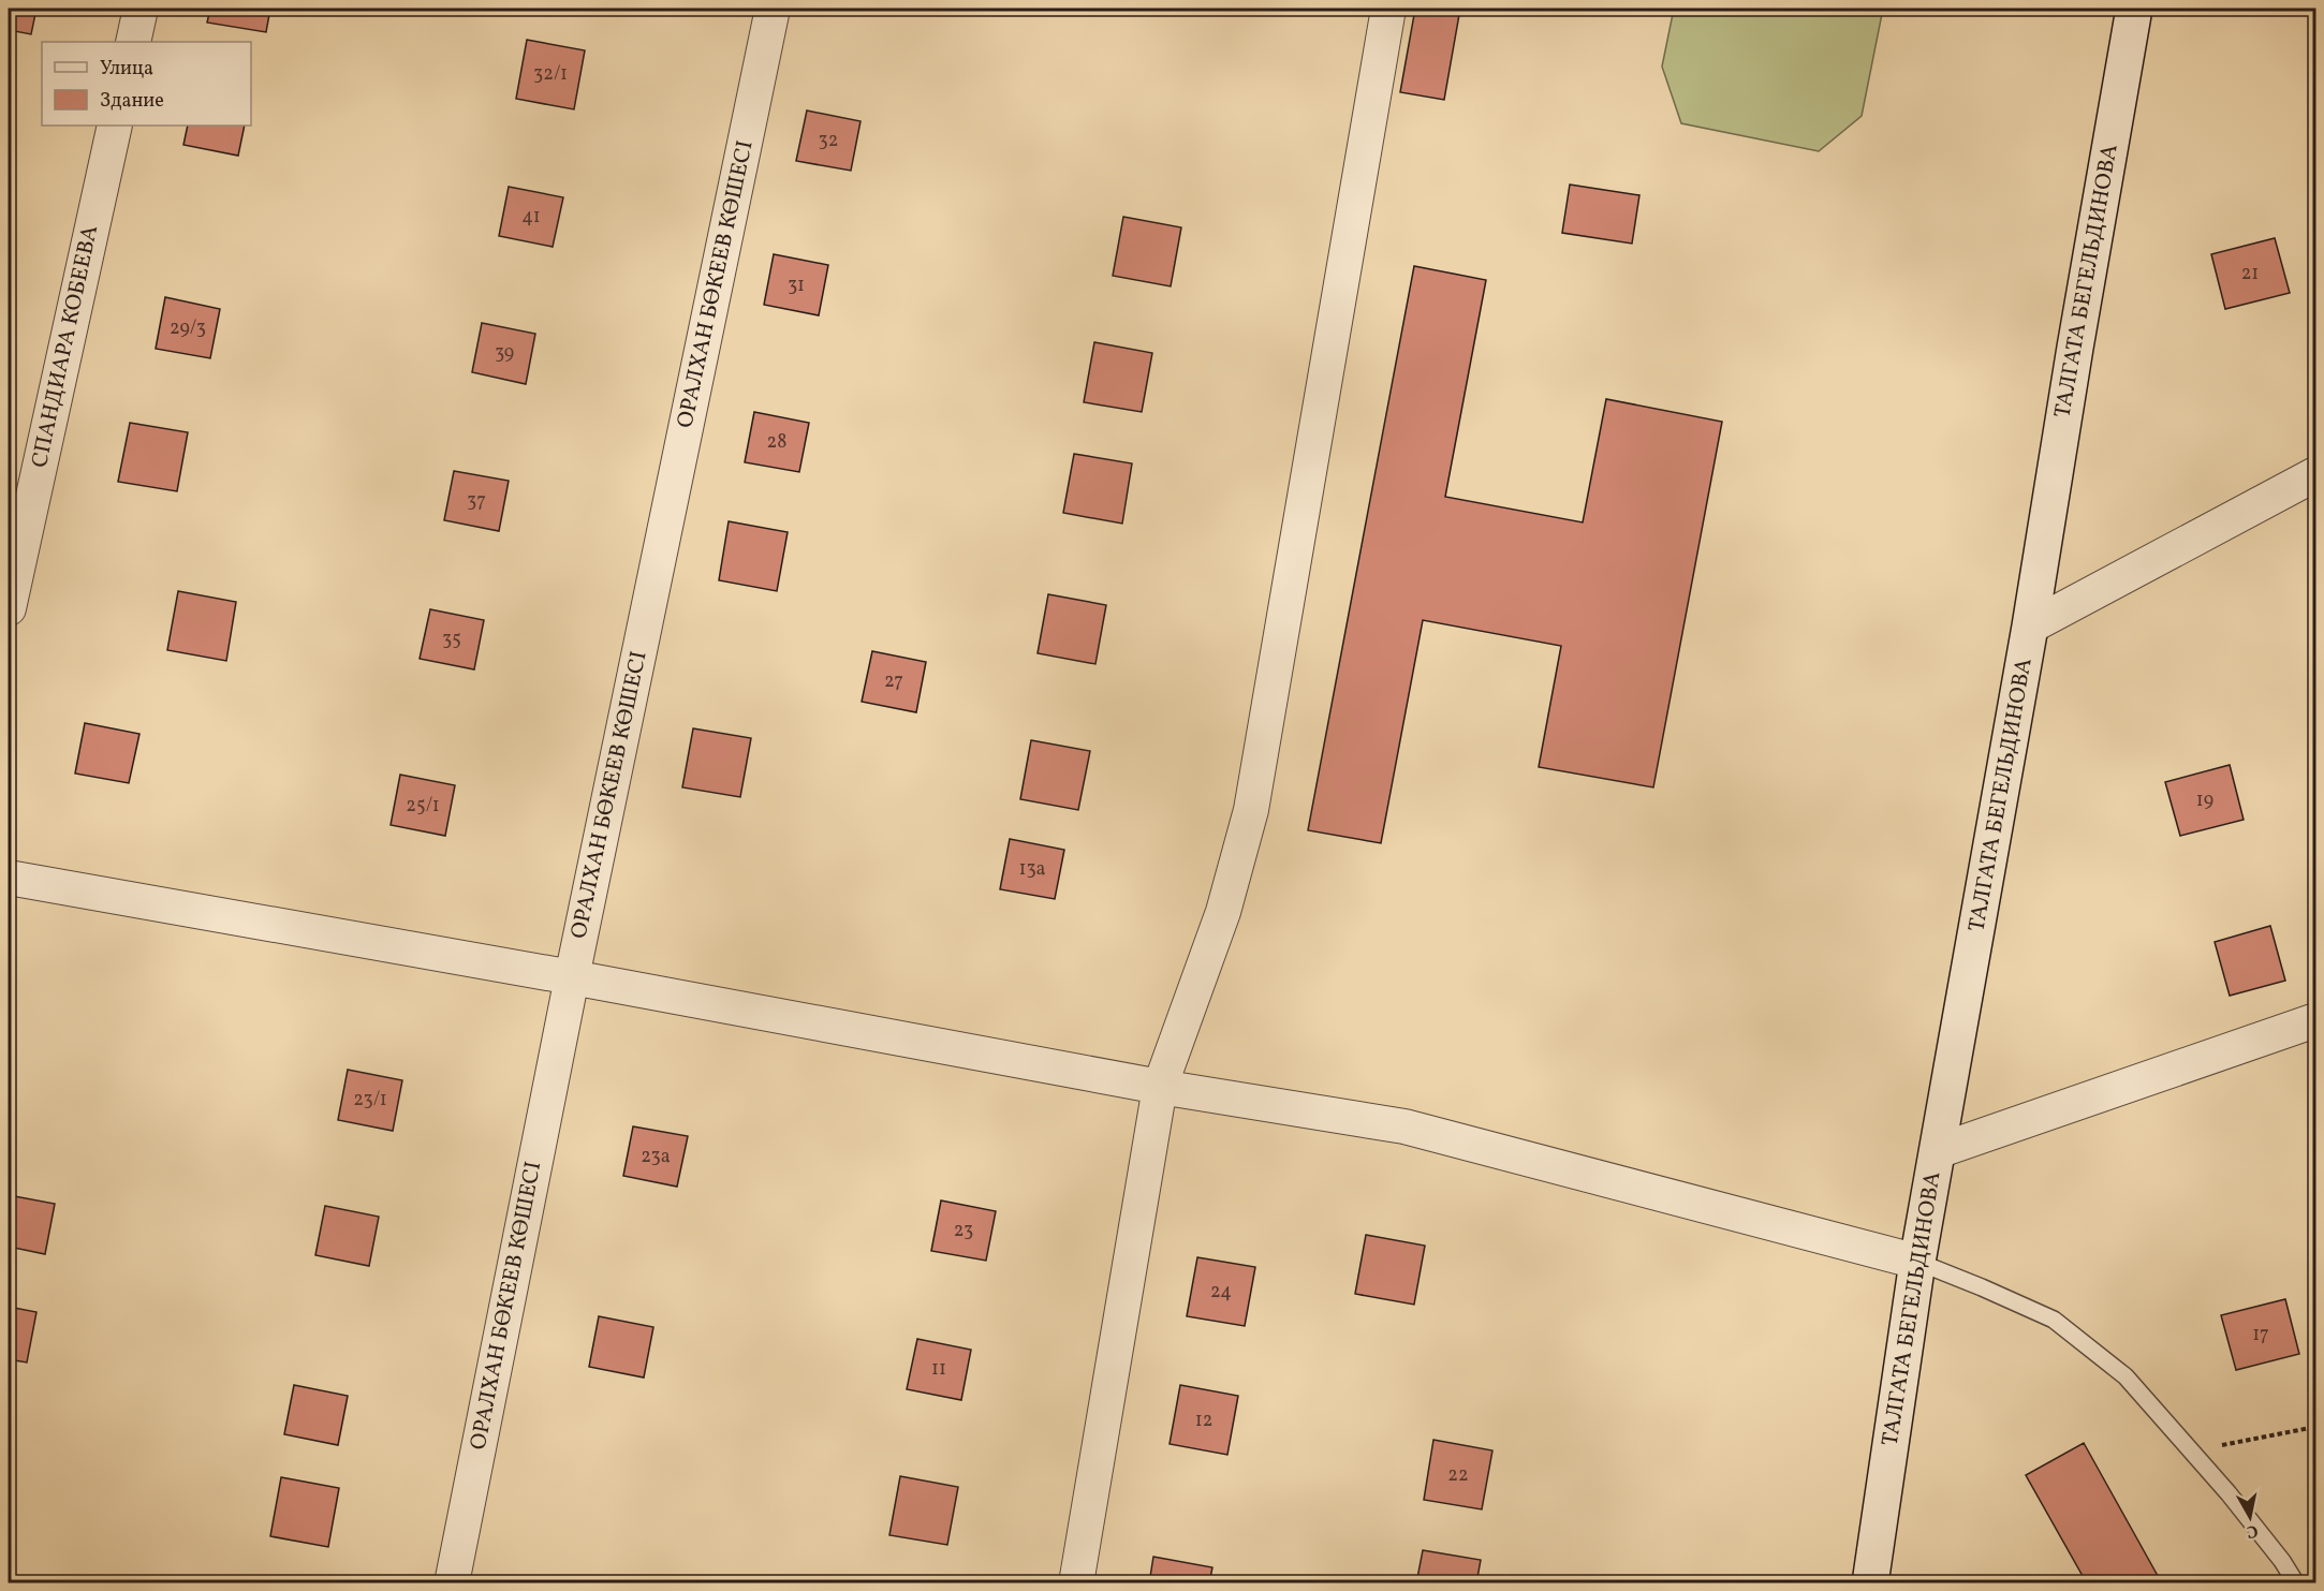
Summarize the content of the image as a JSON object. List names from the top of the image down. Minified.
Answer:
{"streets":{"street":["ТАЛГАТА БЕГЕЛЬДИНОВА","ОРАЛХАН БӨКЕЕВ КӨШЕСІ","СПАНДИАРА КОБЕЕВА"]},"house_numbers":["32/1","32","41","21","31","29/3","39","28","37","35","27","19","25/1","13а","23/1","23а","23","24","17","11","12","22"],"legend":["Улица","Здание"],"north":"bottom"}
